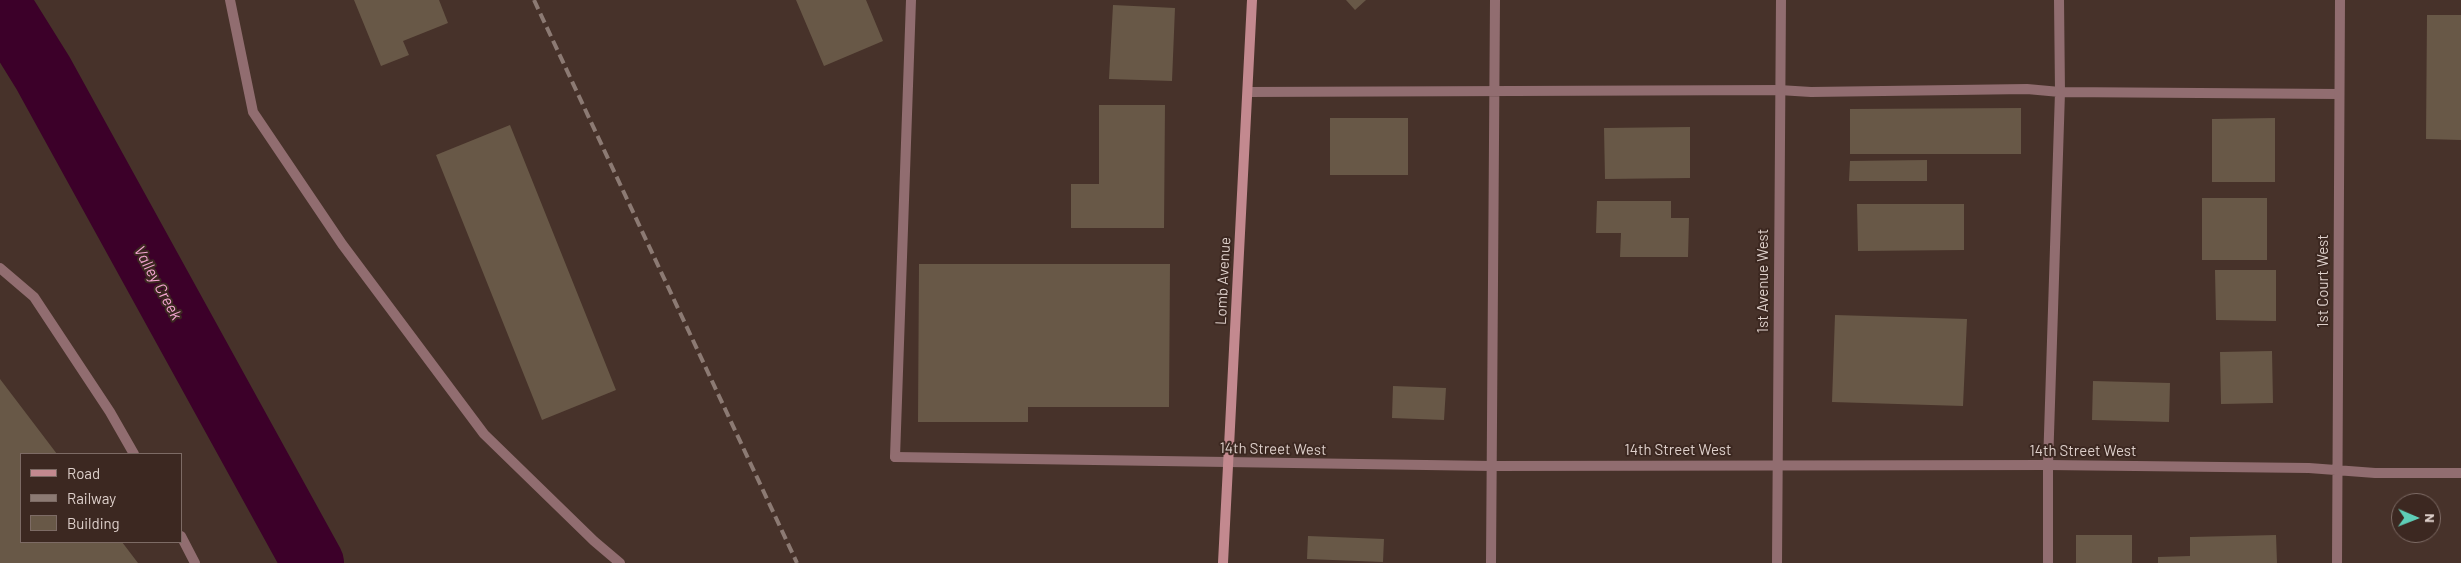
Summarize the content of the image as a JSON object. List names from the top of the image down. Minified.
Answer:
{"streets":{"main road":["Lomb Avenue"],"street":["1st Avenue West","1st Court West","14th Street West"]},"crossings":[["Lomb Avenue","14th Street West"],["1st Avenue West","14th Street West"],["1st Court West","14th Street West"]],"water":["Valley Creek"],"legend":["Road","Railway","Building"],"north":"right"}
